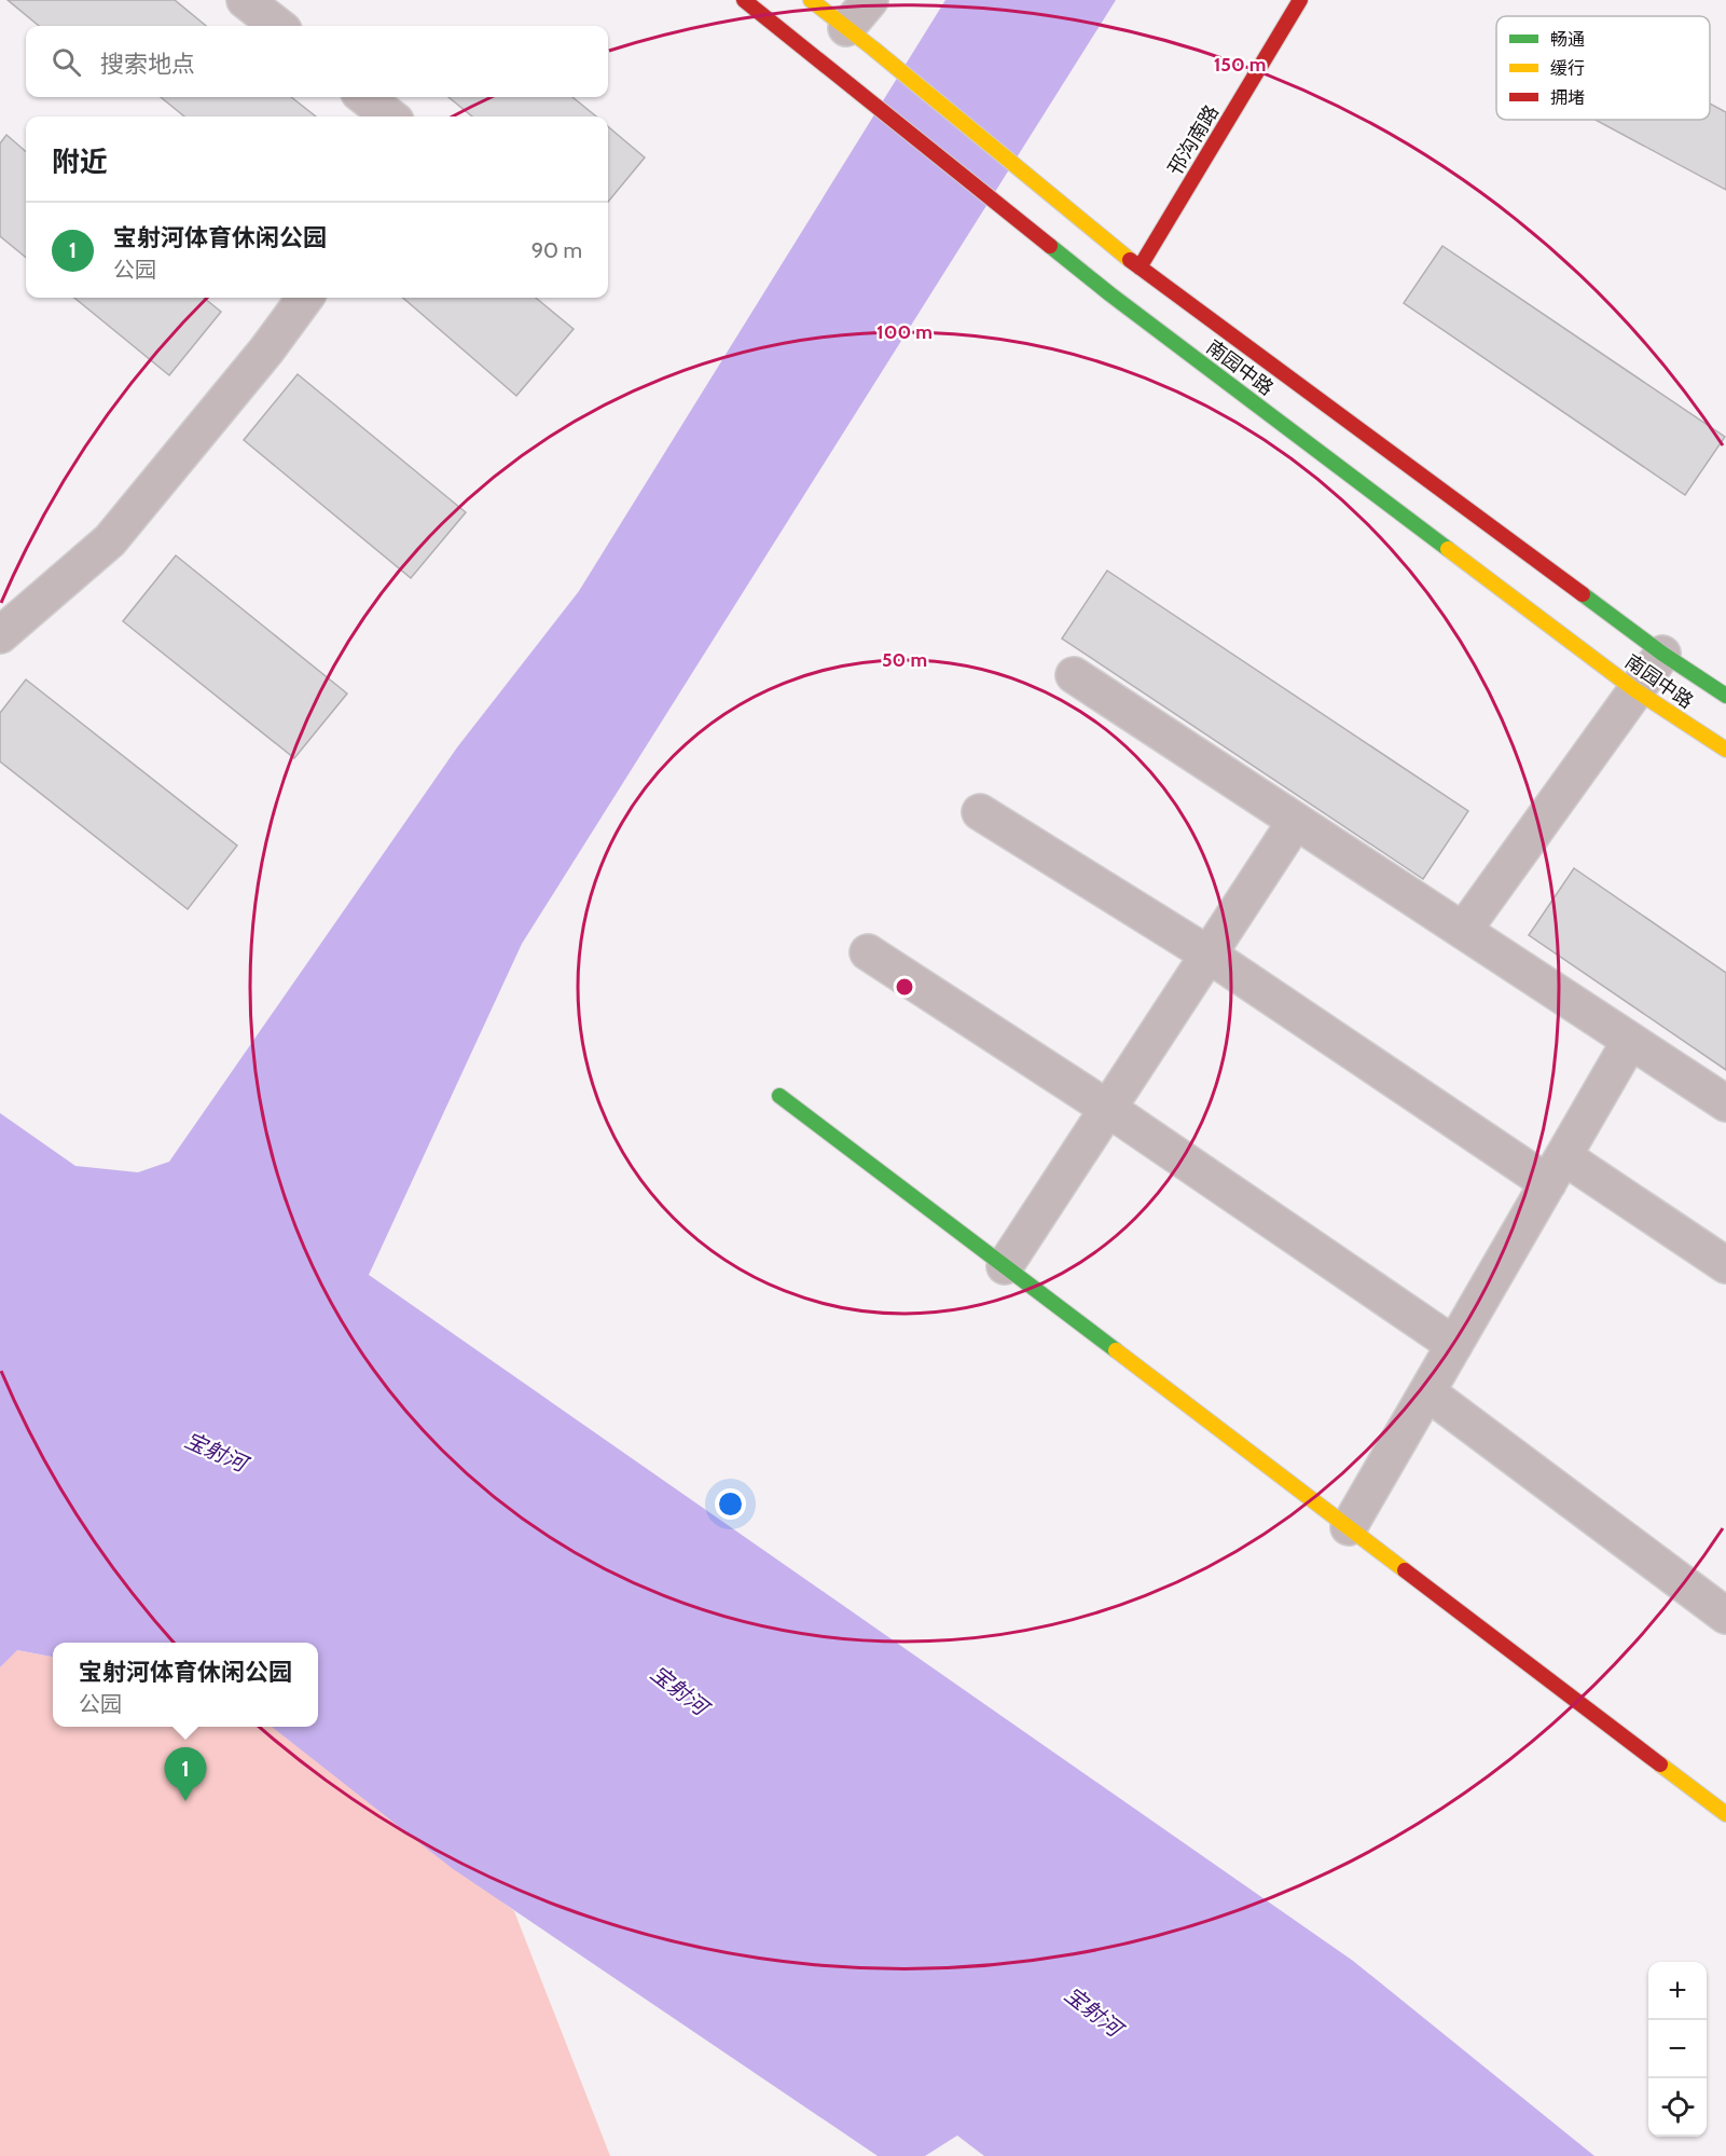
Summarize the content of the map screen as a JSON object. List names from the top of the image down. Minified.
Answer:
{"streets":{"main road":["邗沟南路","南园中路"]},"crossings":[["邗沟南路","南园中路"]],"water":["宝射河"],"legend":["畅通","缓行","拥堵"],"page":{"search":"搜索地点","heading":"附近","list":[{"mark":"1","name":"宝射河体育休闲公园","note":"公园","value":"90 m"}],"popup":["宝射河体育休闲公园","公园"],"pins":"1","map_buttons":["+","−"]},"rings":["150 m","100 m","50 m"]}
